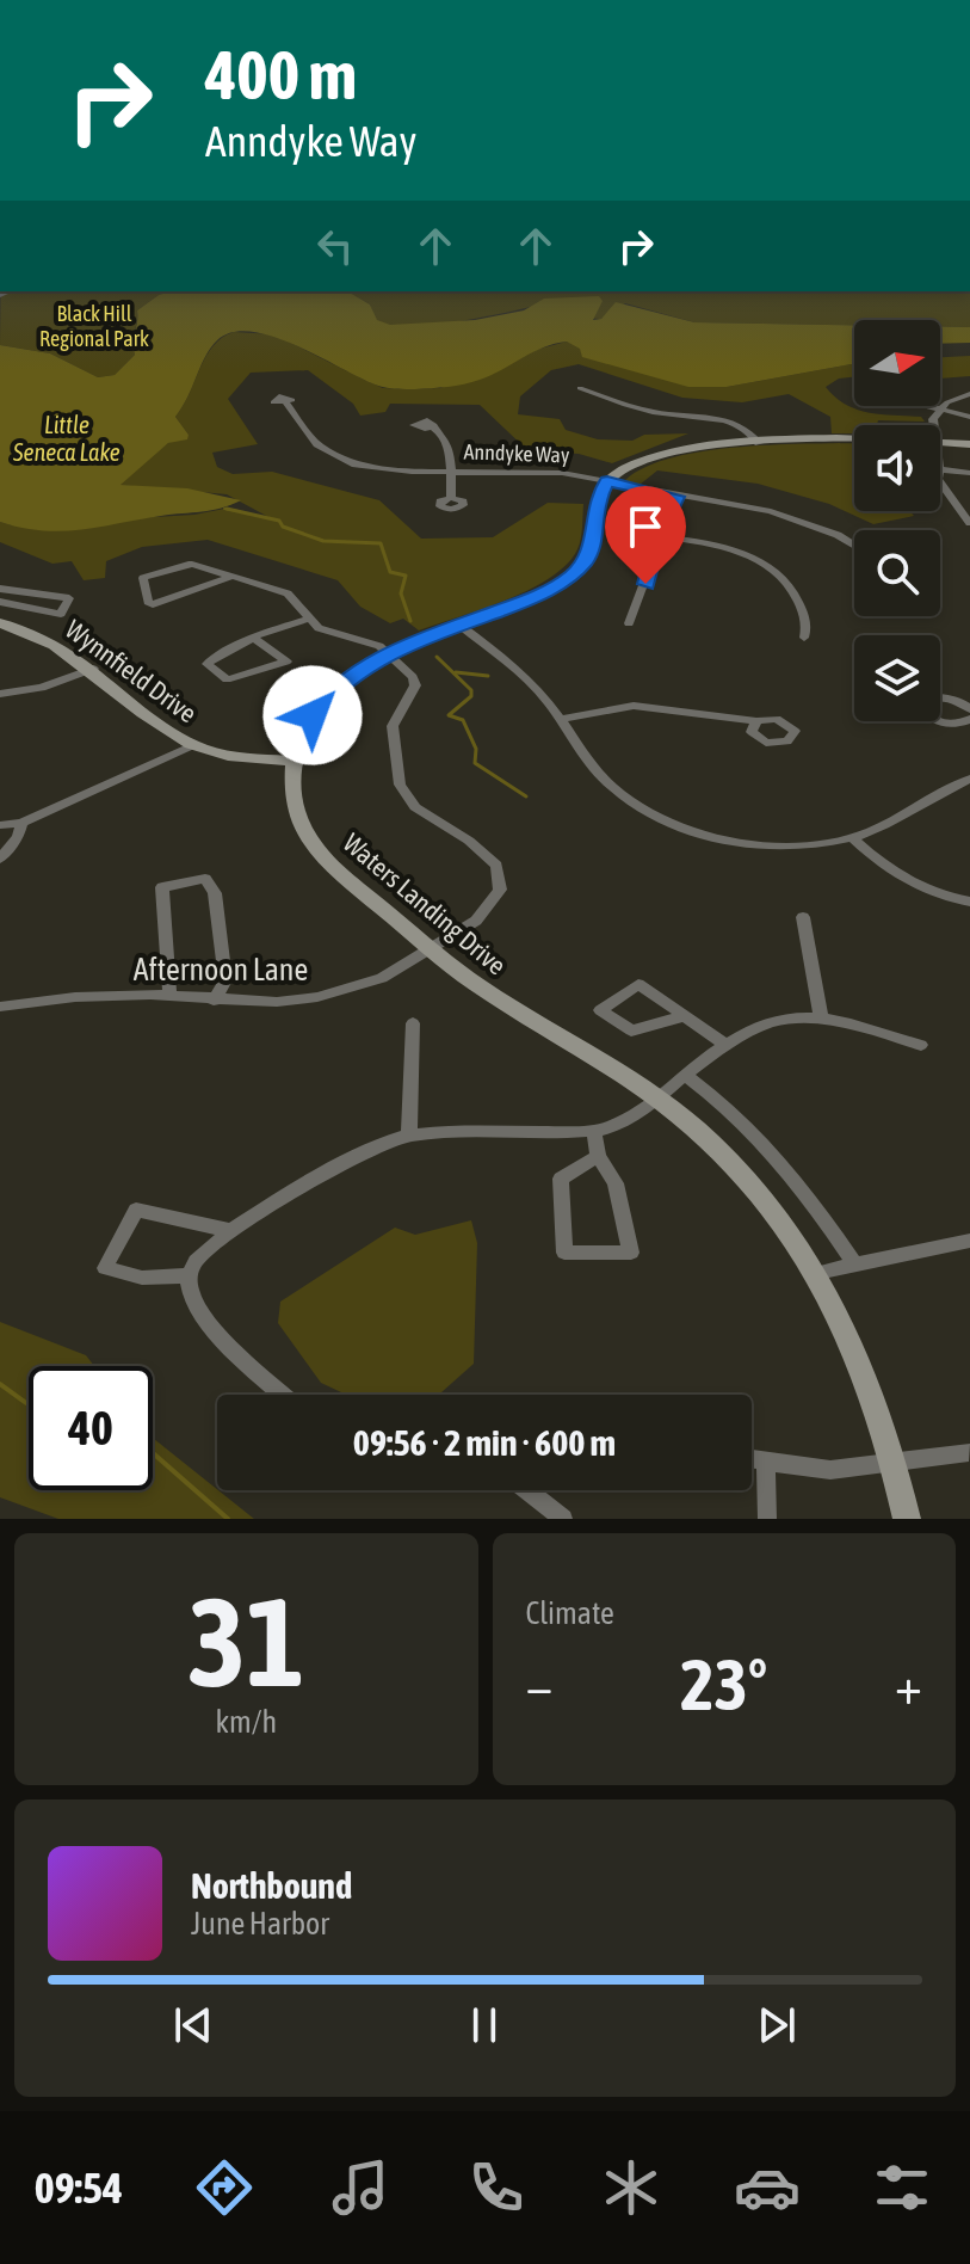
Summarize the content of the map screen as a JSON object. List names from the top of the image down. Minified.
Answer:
{"streets":{"street":["Anndyke Way","Wynnfield Drive","Waters Landing Drive","Afternoon Lane"]},"crossings":[["Wynnfield Drive","Waters Landing Drive"],["Waters Landing Drive","Afternoon Lane"]],"water":["Little Seneca Lake"],"parks":["Black Hill Regional Park"],"north":"right","page":{"turn":["400 m","Anndyke Way"],"limit":"40","trip":"09:56 · 2 min · 600 m","tile":[["31","km/h"],"Climate"],"heat":["−","23°","+"],"song":["Northbound","June Harbor"],"tabs":"09:54"}}
